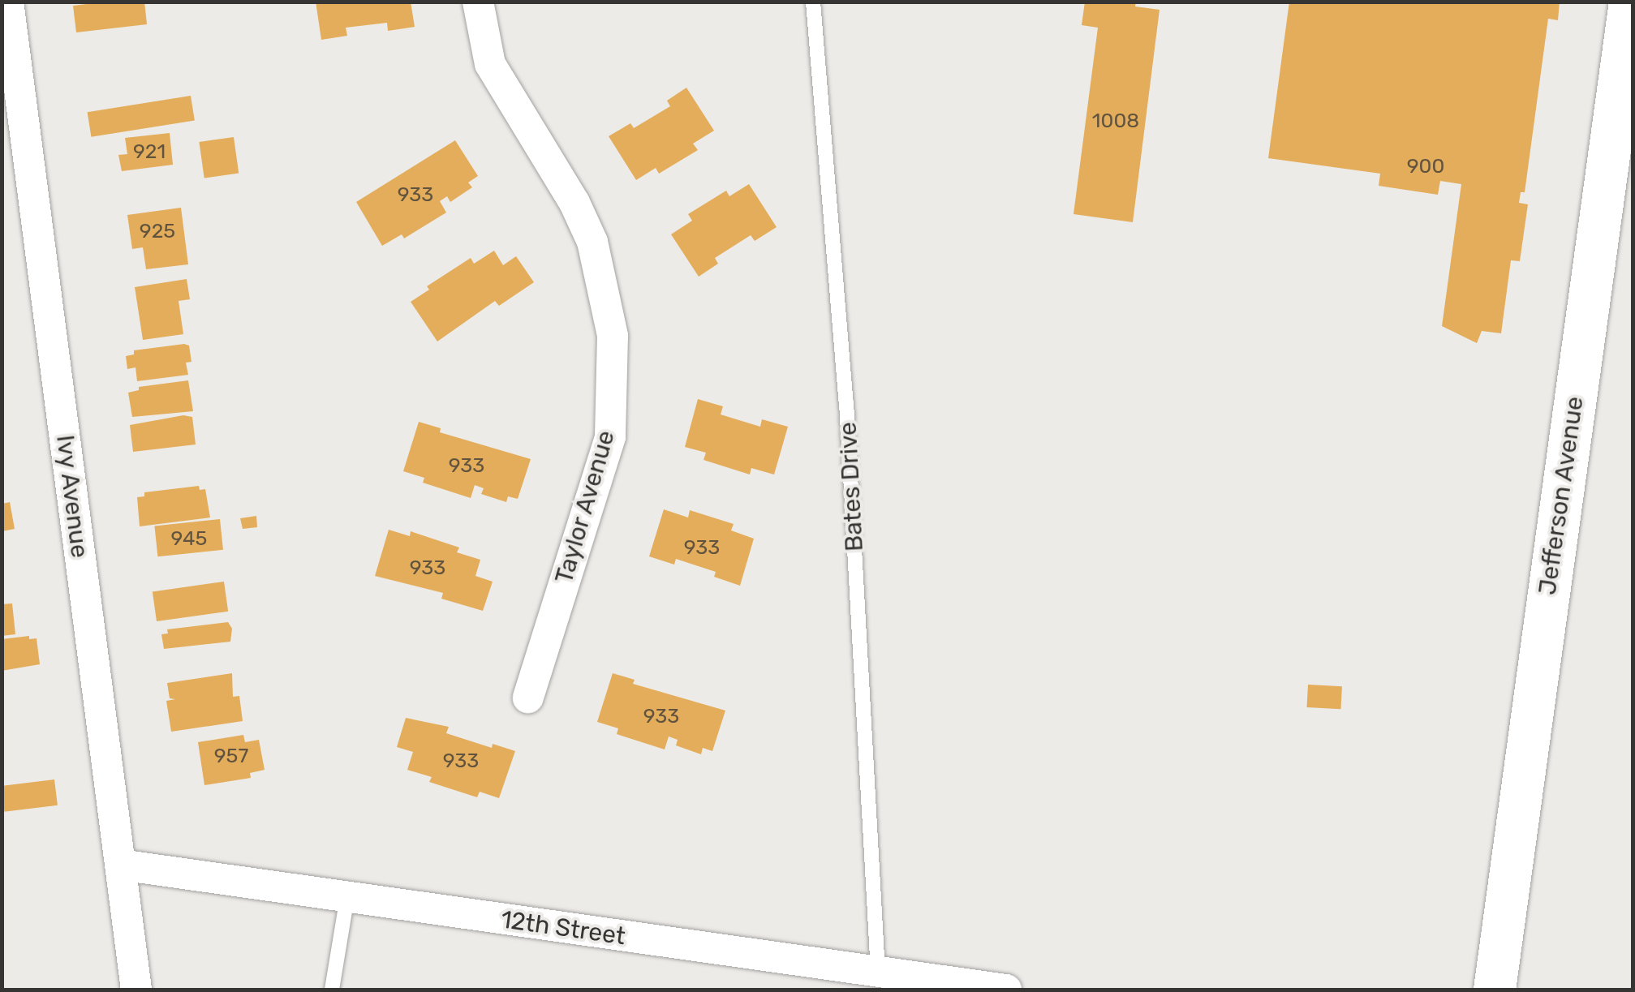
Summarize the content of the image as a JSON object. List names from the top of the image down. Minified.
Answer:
{"streets":{"street":["Jefferson Avenue","Ivy Avenue","Taylor Avenue","12th Street"],"lane":["Bates Drive"]},"crossings":[["Bates Drive","12th Street"],["Ivy Avenue","12th Street"]],"house_numbers":["1008","921","900","933","925","933","945","933","933","933","957","933"]}
